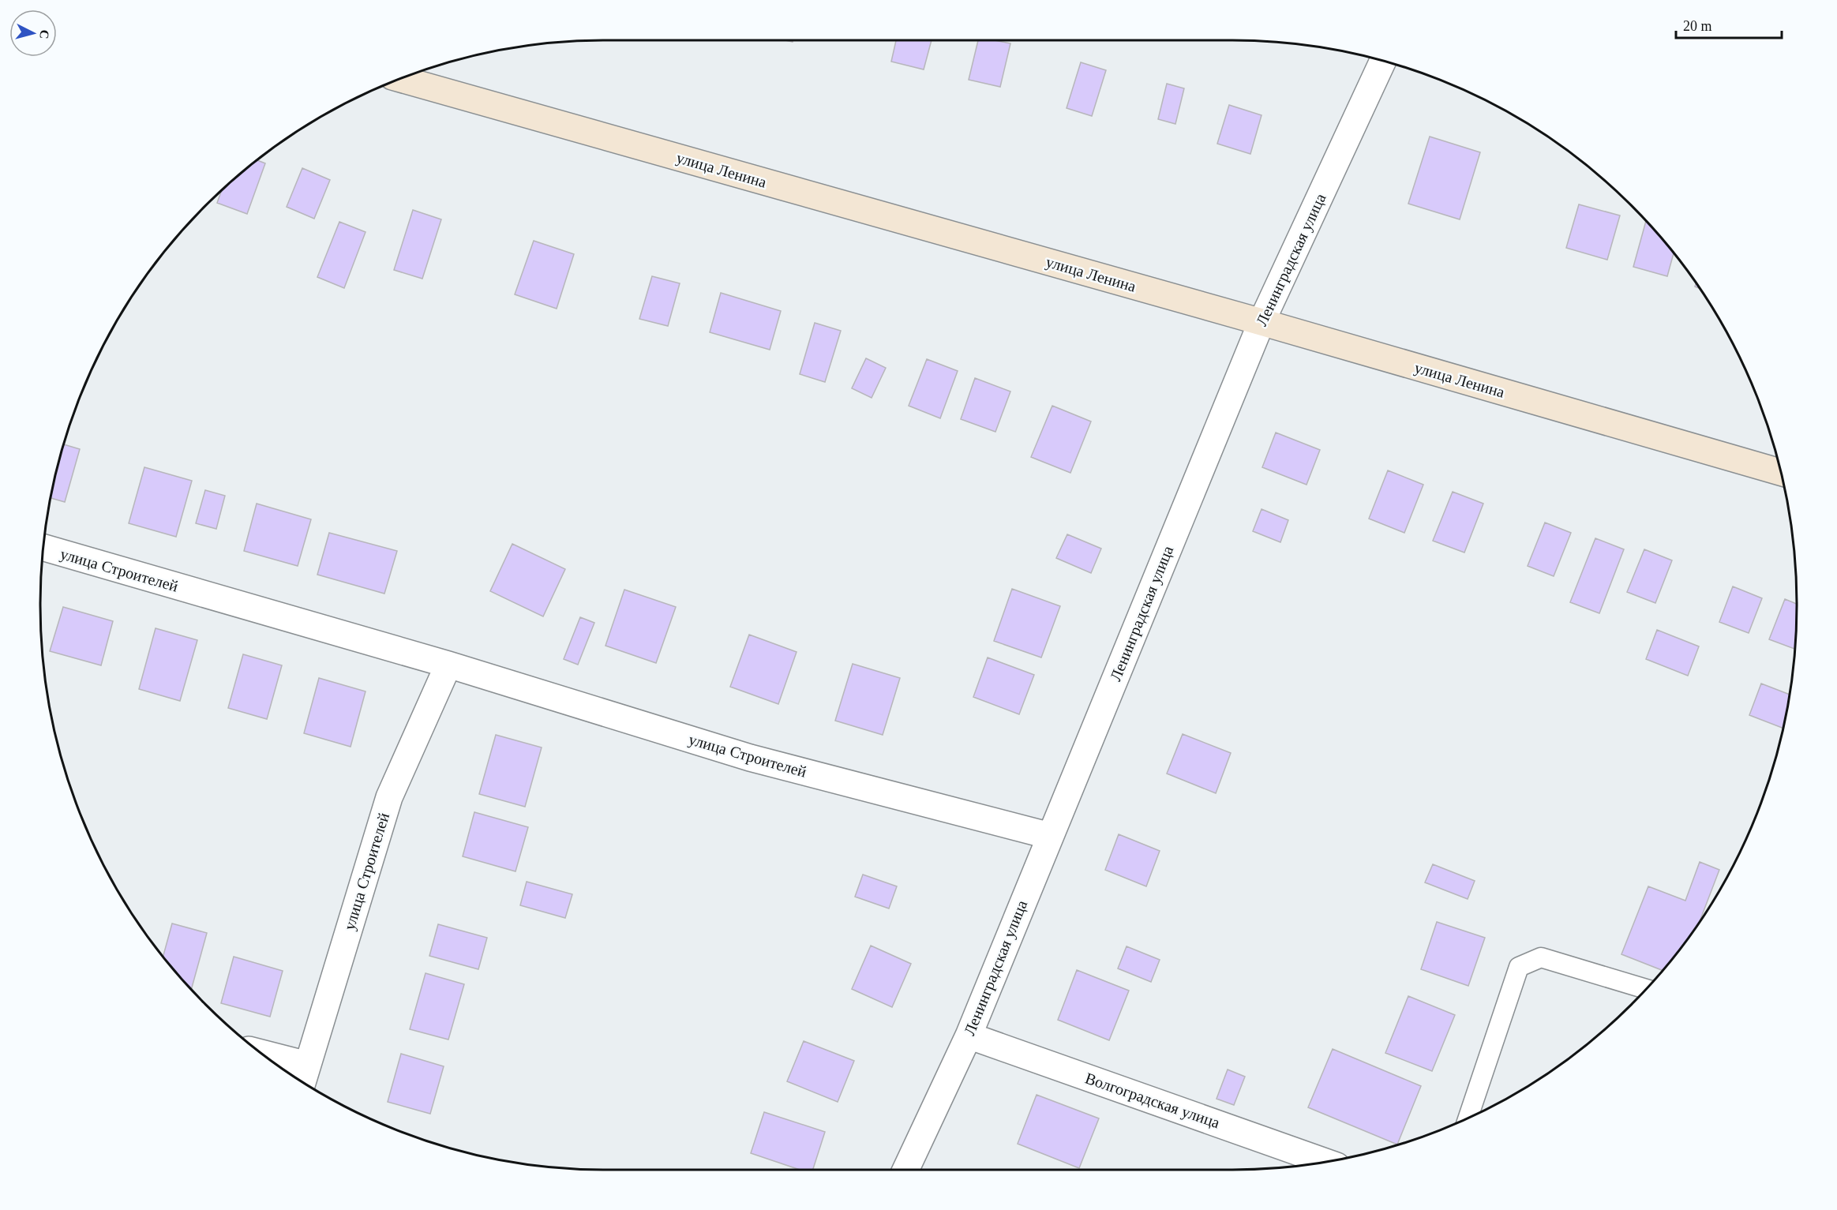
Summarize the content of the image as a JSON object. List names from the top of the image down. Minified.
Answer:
{"streets":{"main road":["улица Ленина"],"street":["Ленинградская улица","улица Строителей","Волгоградская улица"]},"crossings":[["улица Ленина","Ленинградская улица"],["Ленинградская улица","улица Строителей"],["Ленинградская улица","Волгоградская улица"]],"scale_bar":"20 m","north":"right"}
